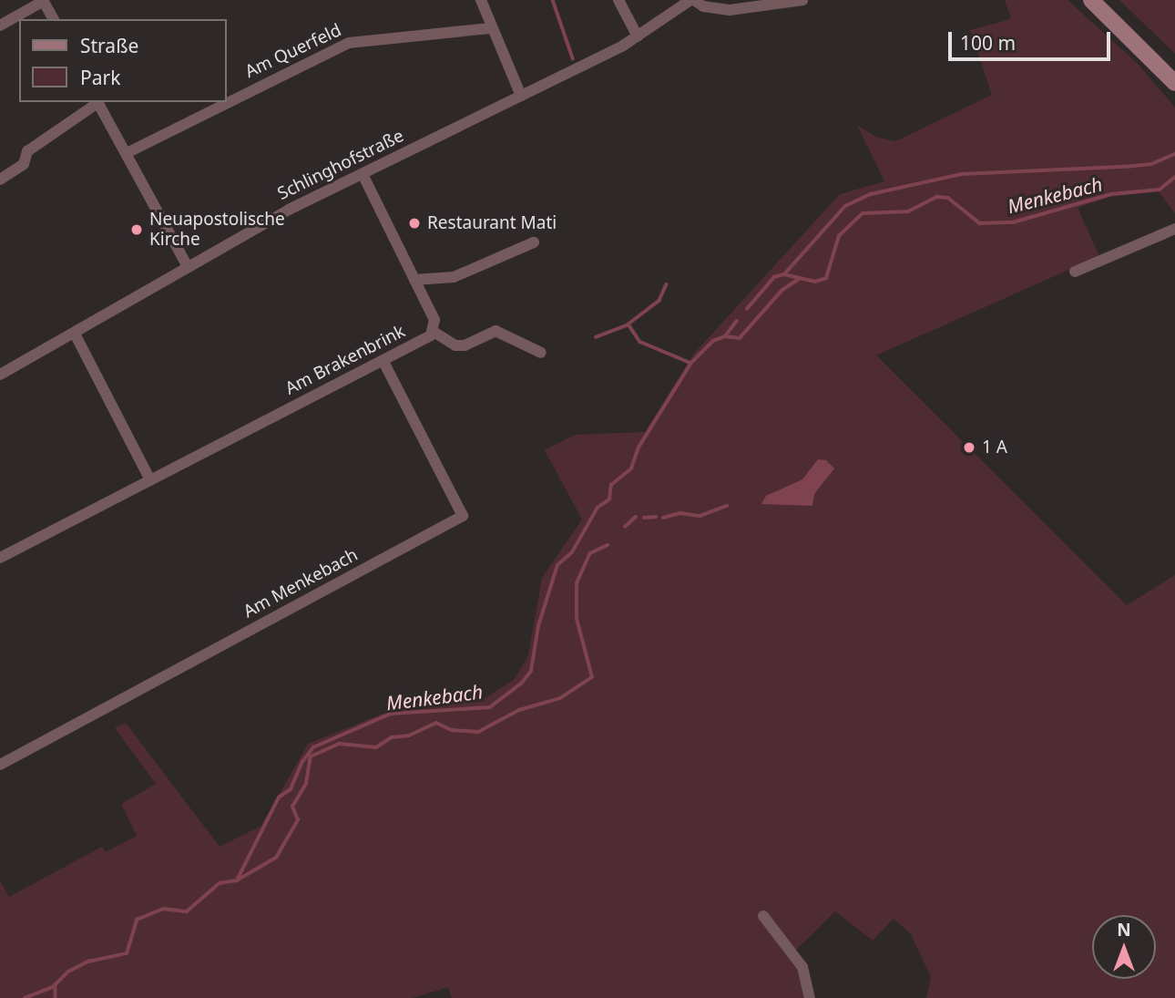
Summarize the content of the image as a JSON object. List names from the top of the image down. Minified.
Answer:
{"streets":{"street":["Am Querfeld","Schlinghofstraße","Am Brakenbrink","Am Menkebach"]},"crossings":[["Am Brakenbrink","Am Menkebach"]],"water":["Menkebach"],"places":["Restaurant Mati","Neuapostolische Kirche","1 A"],"legend":["Straße","Park"],"scale_bar":"100 m","north":"top"}
